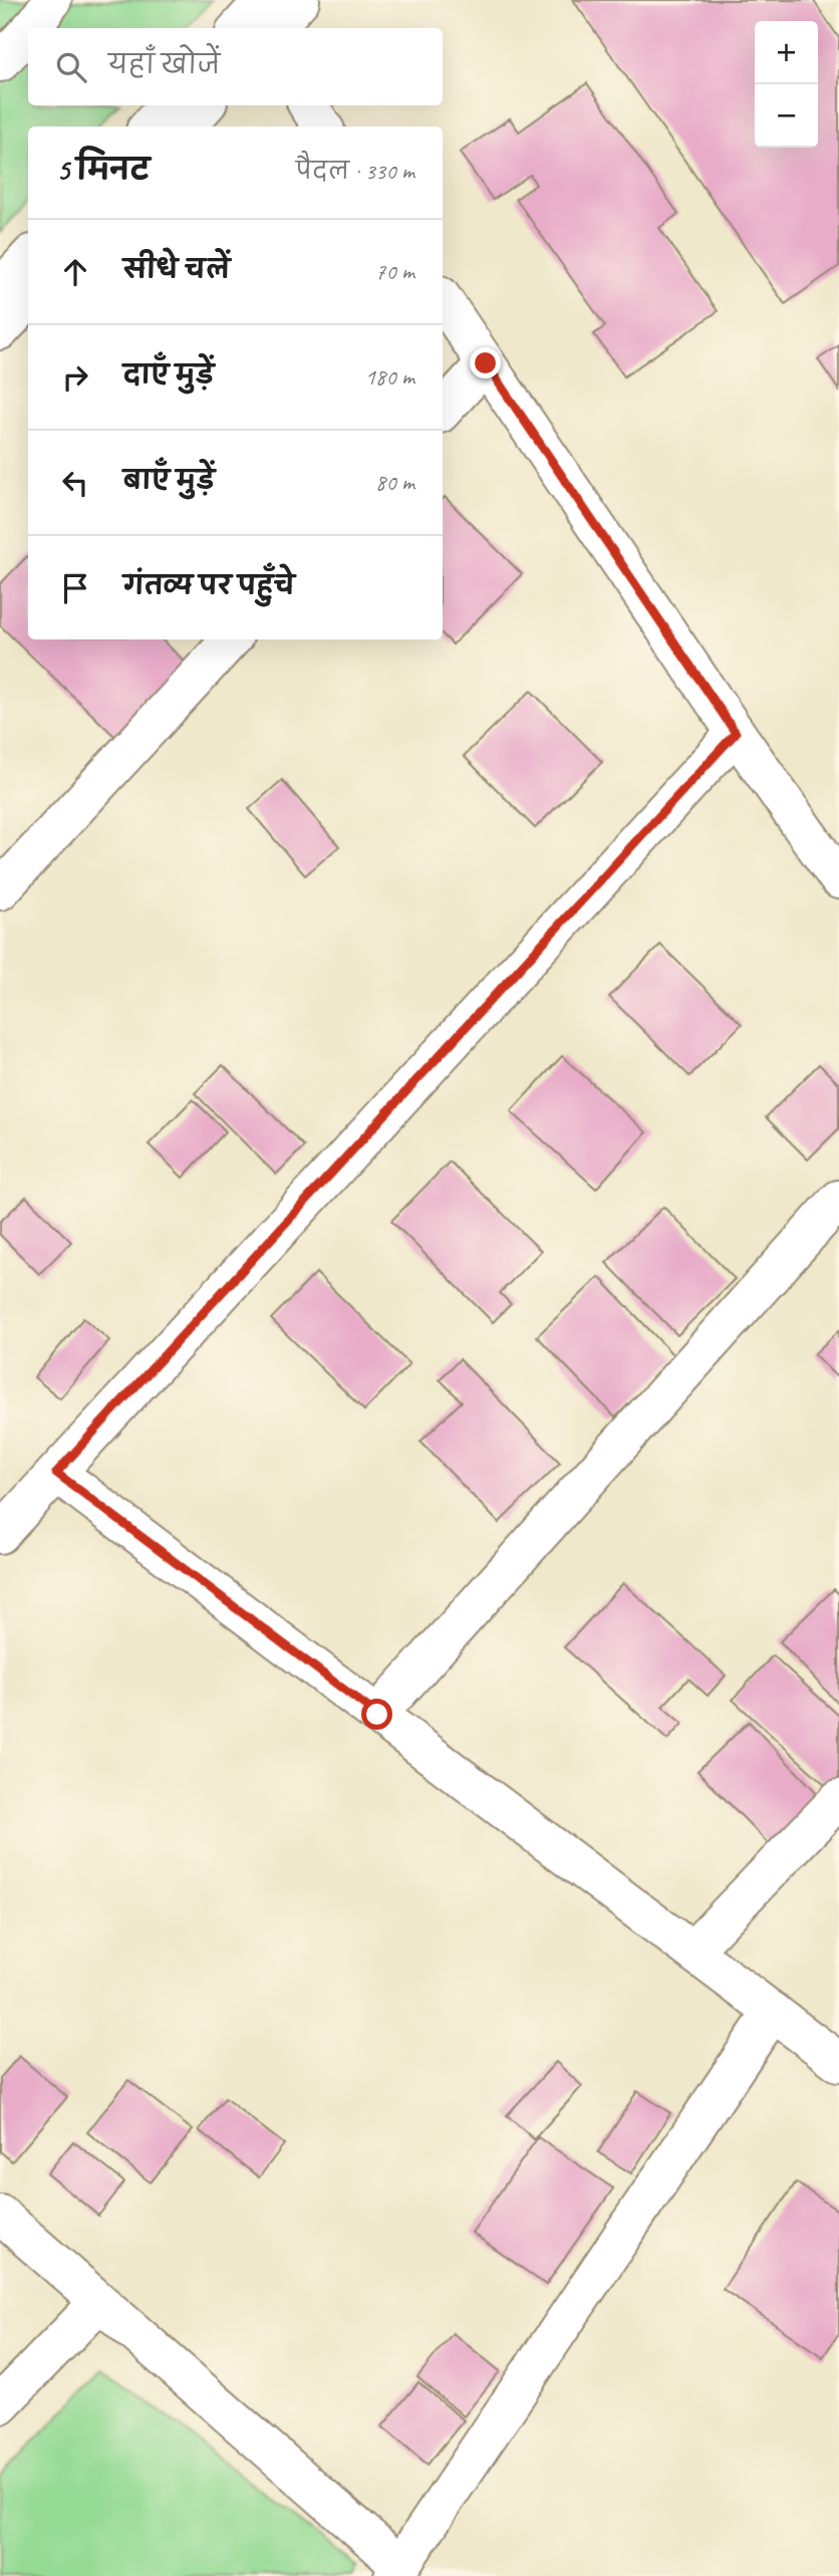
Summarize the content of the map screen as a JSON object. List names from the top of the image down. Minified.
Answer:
{"page":{"map_buttons":["+","−"],"search":"यहाँ खोजें","heading":["5 मिनट","पैदल · 330 m"],"list":[["सीधे चलें","70 m"],["दाएँ मुड़ें","180 m"],["बाएँ मुड़ें","80 m"],"गंतव्य पर पहुँचे"]}}
